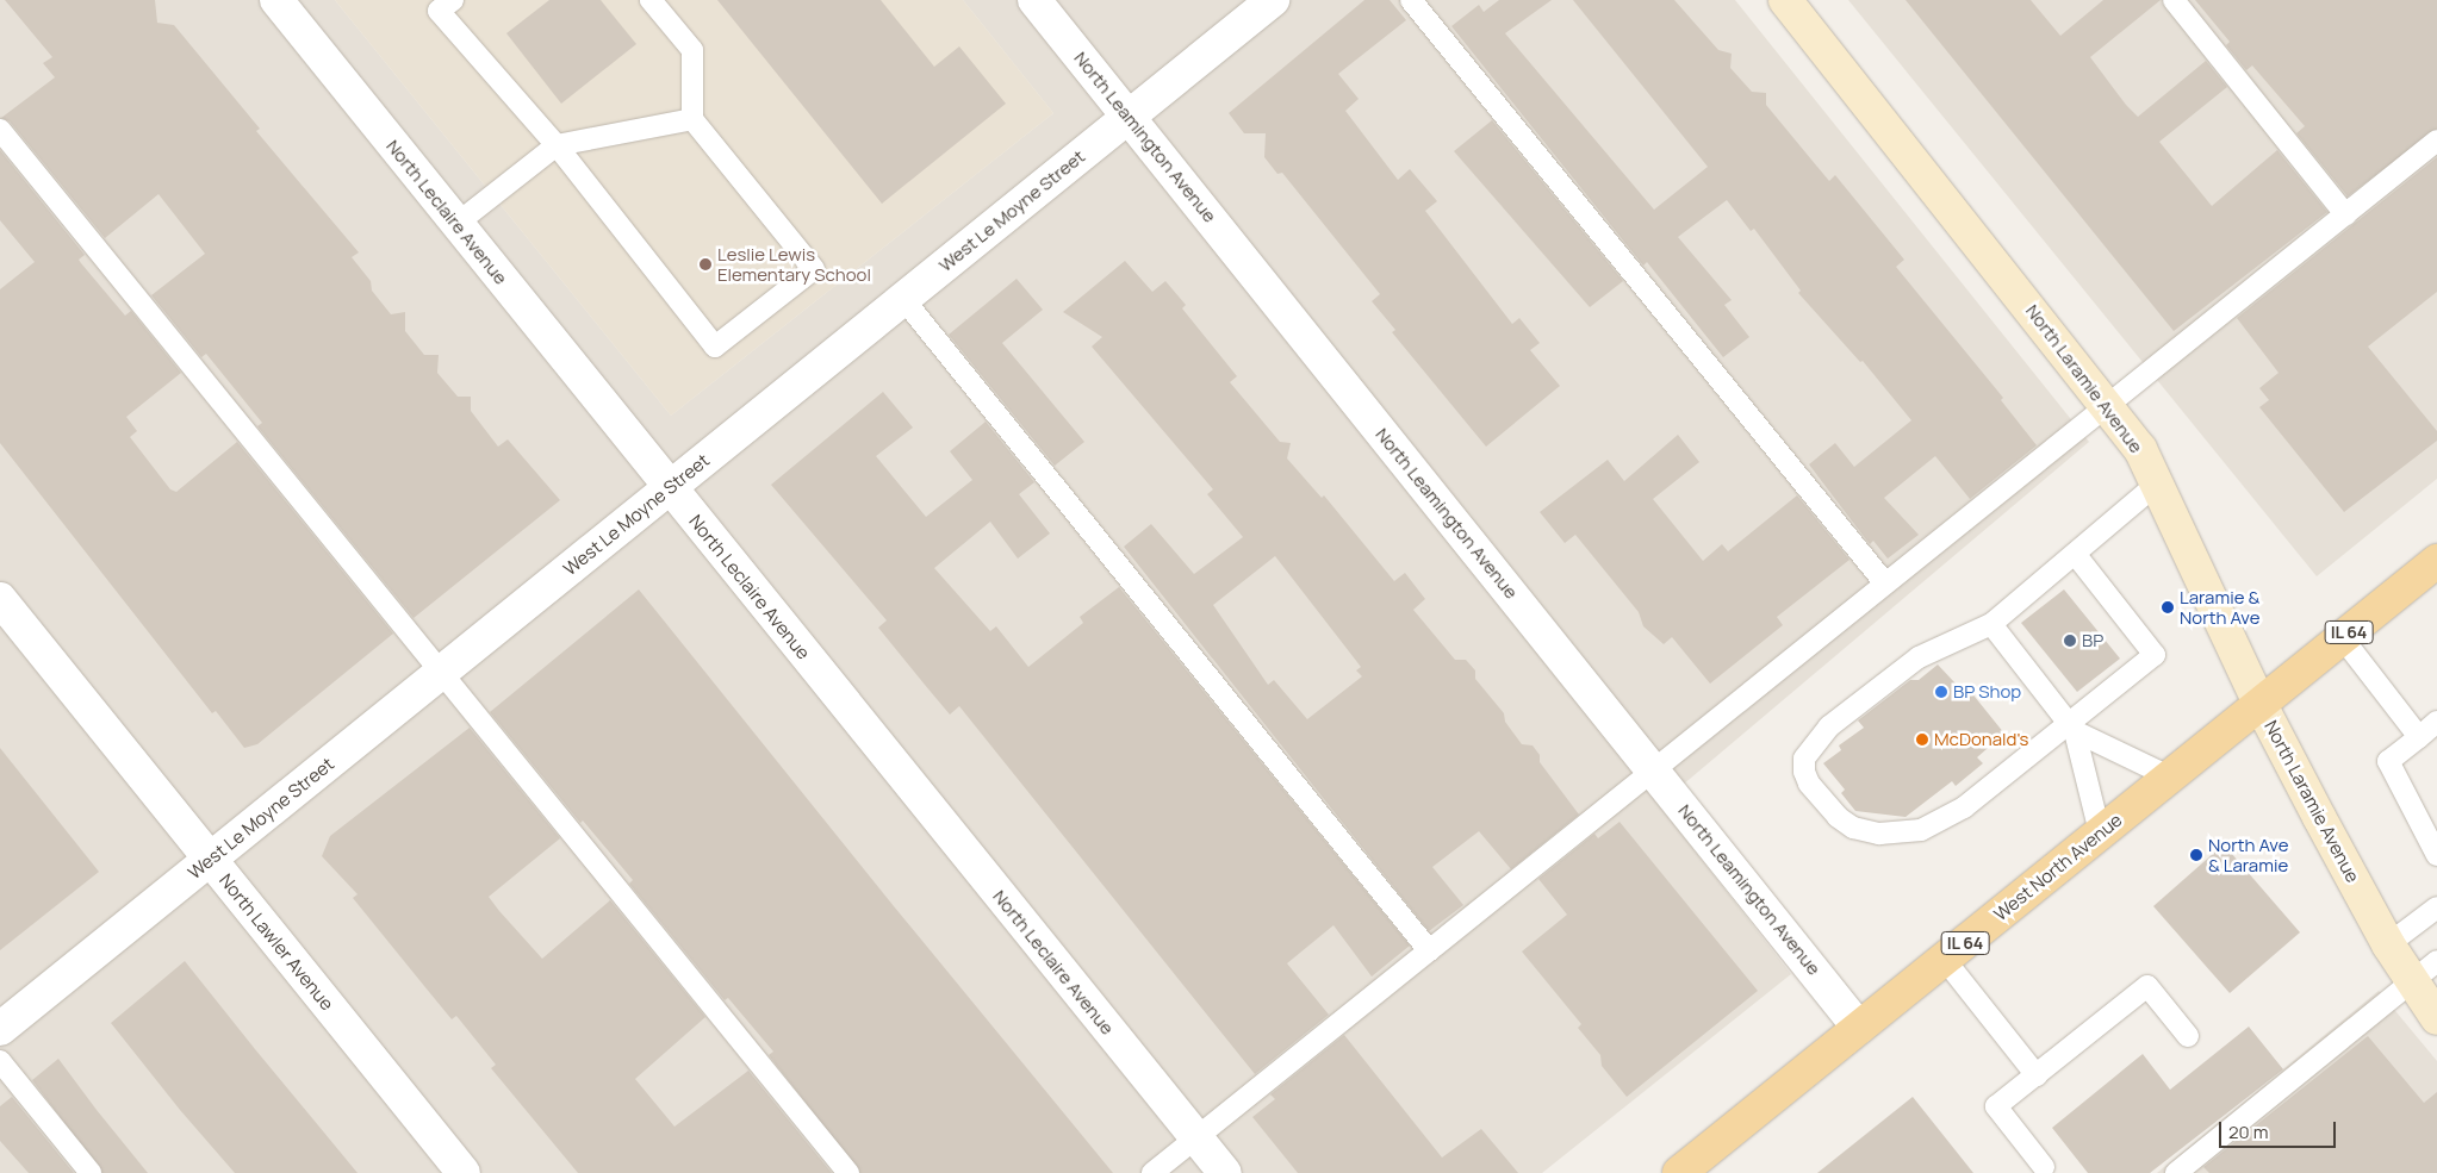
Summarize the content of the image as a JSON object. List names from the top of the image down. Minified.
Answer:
{"streets":{"main road":["IL 64","West North Avenue"],"street":["North Leamington Avenue","West Le Moyne Street","North Leclaire Avenue","North Laramie Avenue","North Lawler Avenue"]},"crossings":[["North Leamington Avenue","West Le Moyne Street"],["North Leamington Avenue","West North Avenue"],["West Le Moyne Street","North Leclaire Avenue"],["West Le Moyne Street","North Lawler Avenue"],["North Laramie Avenue","West North Avenue"]],"places":["Leslie Lewis Elementary School","Laramie & North Ave","BP","BP Shop","McDonald's","North Ave & Laramie"],"scale_bar":"20 m"}
